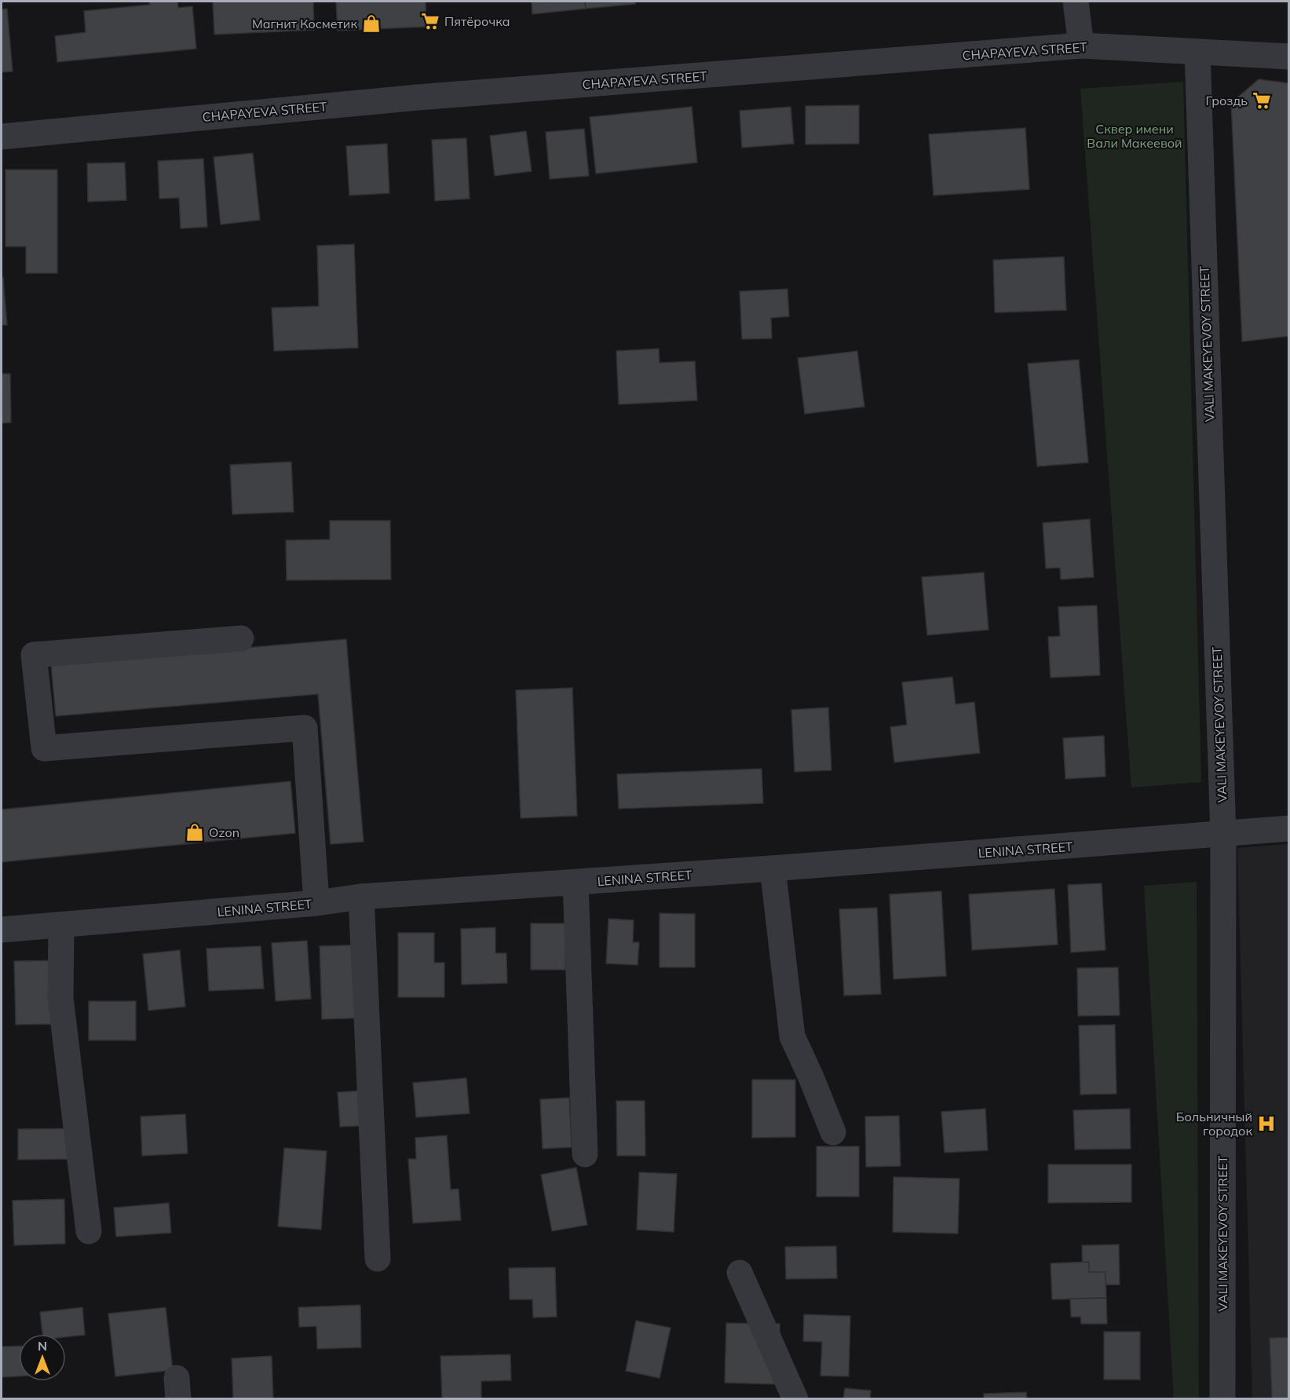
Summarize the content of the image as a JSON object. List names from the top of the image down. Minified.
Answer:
{"streets":{"street":["CHAPAYEVA STREET","VALI MAKEYEVOY STREET","LENINA STREET"]},"crossings":[["CHAPAYEVA STREET","VALI MAKEYEVOY STREET"],["VALI MAKEYEVOY STREET","LENINA STREET"]],"parks":["Сквер имени Вали Макеевой"],"places":{"supermarket":["Пятёрочка","Гроздь"],"shop":["Магнит Косметик","Ozon"],"hospital":["Больничный городок"]},"north":"top"}
